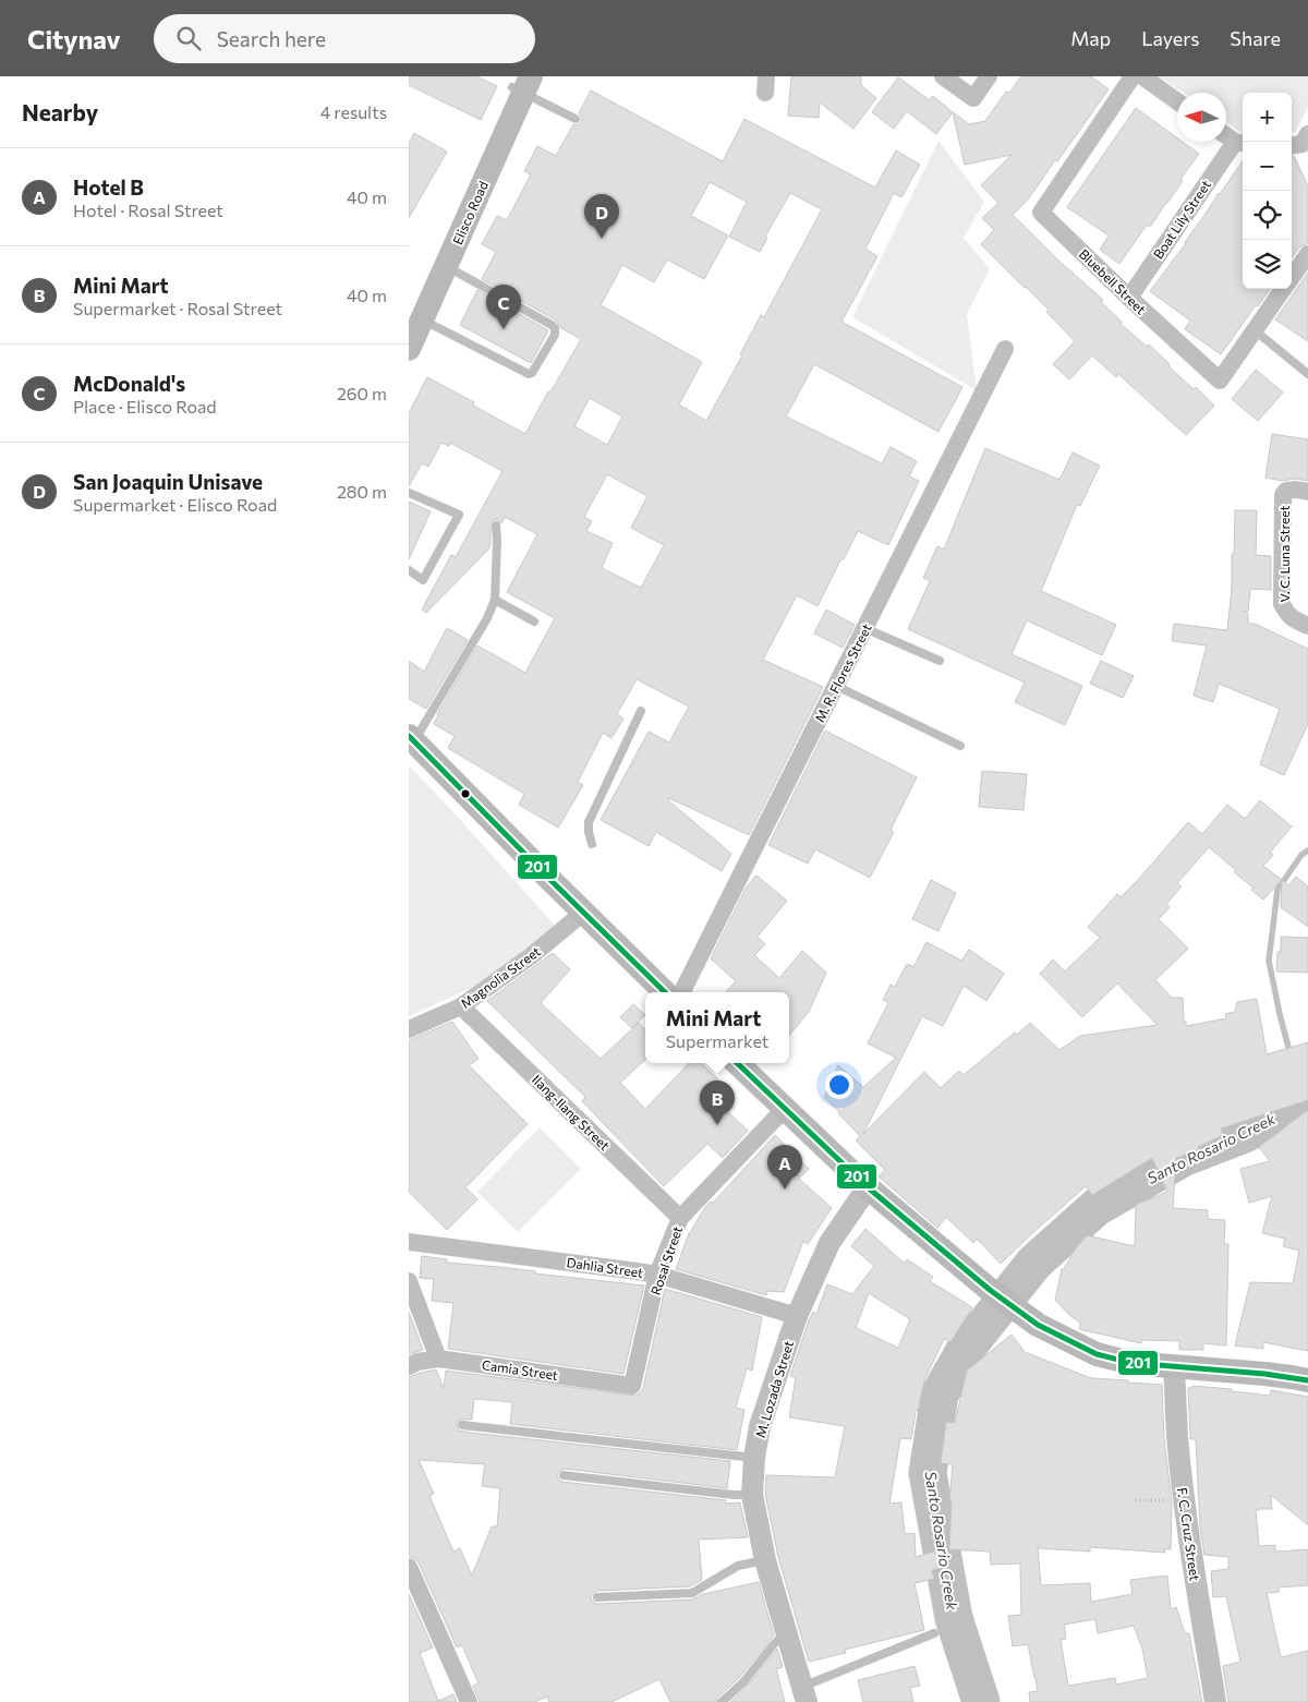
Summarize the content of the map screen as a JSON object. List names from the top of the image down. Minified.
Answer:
{"streets":{"main road":["Elisco Road"],"street":["Boat Lily Street","Bluebell Street","V. C. Luna Street","M. R. Flores Street","Magnolia Street","Ilang-Ilang Street","Rosal Street","Dahlia Street","Camia Street","M. Lozada Street","F. C. Cruz Street"]},"crossings":[["Boat Lily Street","Bluebell Street"],["Magnolia Street","Ilang-Ilang Street"],["Ilang-Ilang Street","Rosal Street"],["Rosal Street","Dahlia Street"],["Rosal Street","Camia Street"],["Dahlia Street","M. Lozada Street"]],"water":["Santo Rosario Creek"],"lines":["transit line 201"],"north":"left","page":{"header":"Citynav","search":"Search here","nav":["Map","Layers","Share"],"heading":["Nearby","4 results"],"map_buttons":["+","−"],"list":[{"mark":"A","name":"Hotel B","note":"Hotel · Rosal Street","value":"40 m"},{"mark":"B","name":"Mini Mart","note":"Supermarket · Rosal Street","value":"40 m"},{"mark":"C","name":"McDonald's","note":"Place · Elisco Road","value":"260 m"},{"mark":"D","name":"San Joaquin Unisave","note":"Supermarket · Elisco Road","value":"280 m"}],"pins":["D","C","B","A"],"popup":["Mini Mart","Supermarket"]}}
